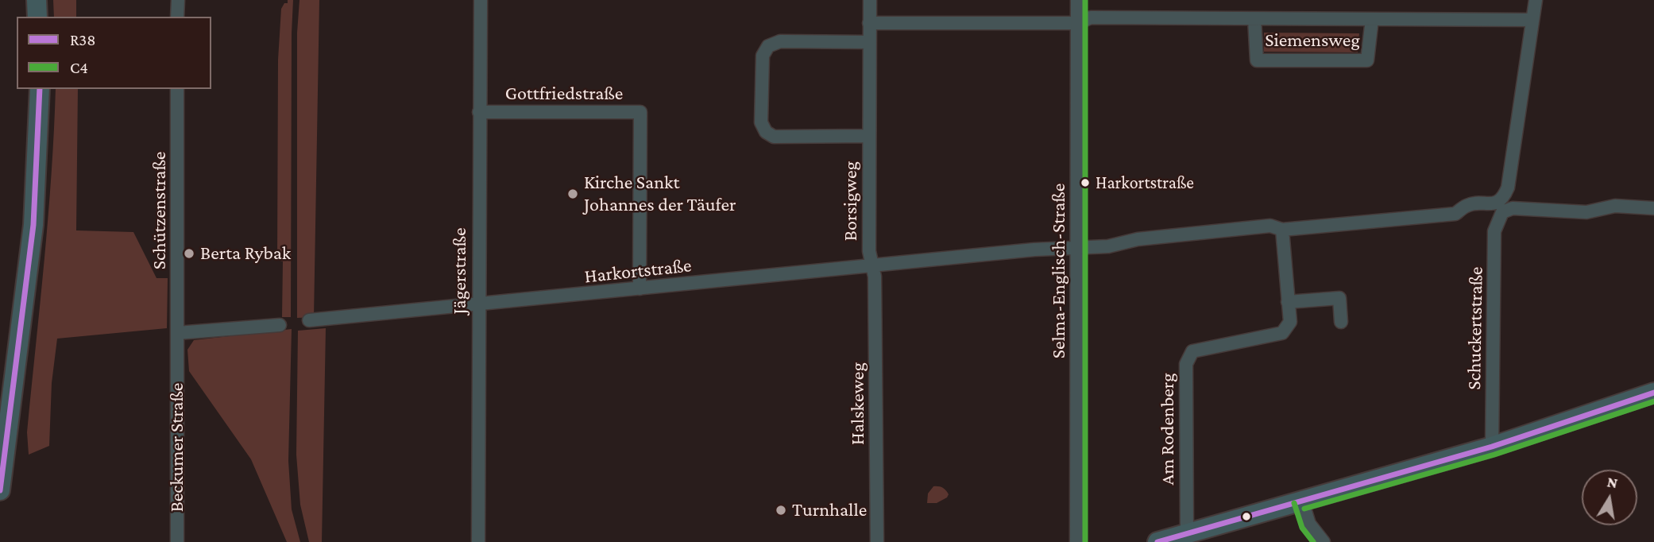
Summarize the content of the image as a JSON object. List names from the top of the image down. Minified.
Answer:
{"streets":{"street":["Siemensweg","Gottfriedstraße","Borsigweg","Schützenstraße","Jägerstraße","Harkortstraße","Selma-Englisch-Straße","Schuckertstraße","Halskeweg","Am Rodenberg","Beckumer Straße"]},"crossings":[["Siemensweg","Borsigweg"],["Siemensweg","Selma-Englisch-Straße"],["Siemensweg","Schuckertstraße"],["Gottfriedstraße","Jägerstraße"],["Gottfriedstraße","Harkortstraße"],["Borsigweg","Harkortstraße"],["Borsigweg","Halskeweg"],["Schützenstraße","Beckumer Straße"],["Jägerstraße","Harkortstraße"],["Harkortstraße","Selma-Englisch-Straße"],["Harkortstraße","Schuckertstraße"],["Harkortstraße","Halskeweg"],["Harkortstraße","Am Rodenberg"]],"places":["Harkortstraße","Kirche Sankt Johannes der Täufer","Berta Rybak","Turnhalle"],"lines":["transit line C4","transit line R38"],"legend":["R38","C4"],"north":"top"}
